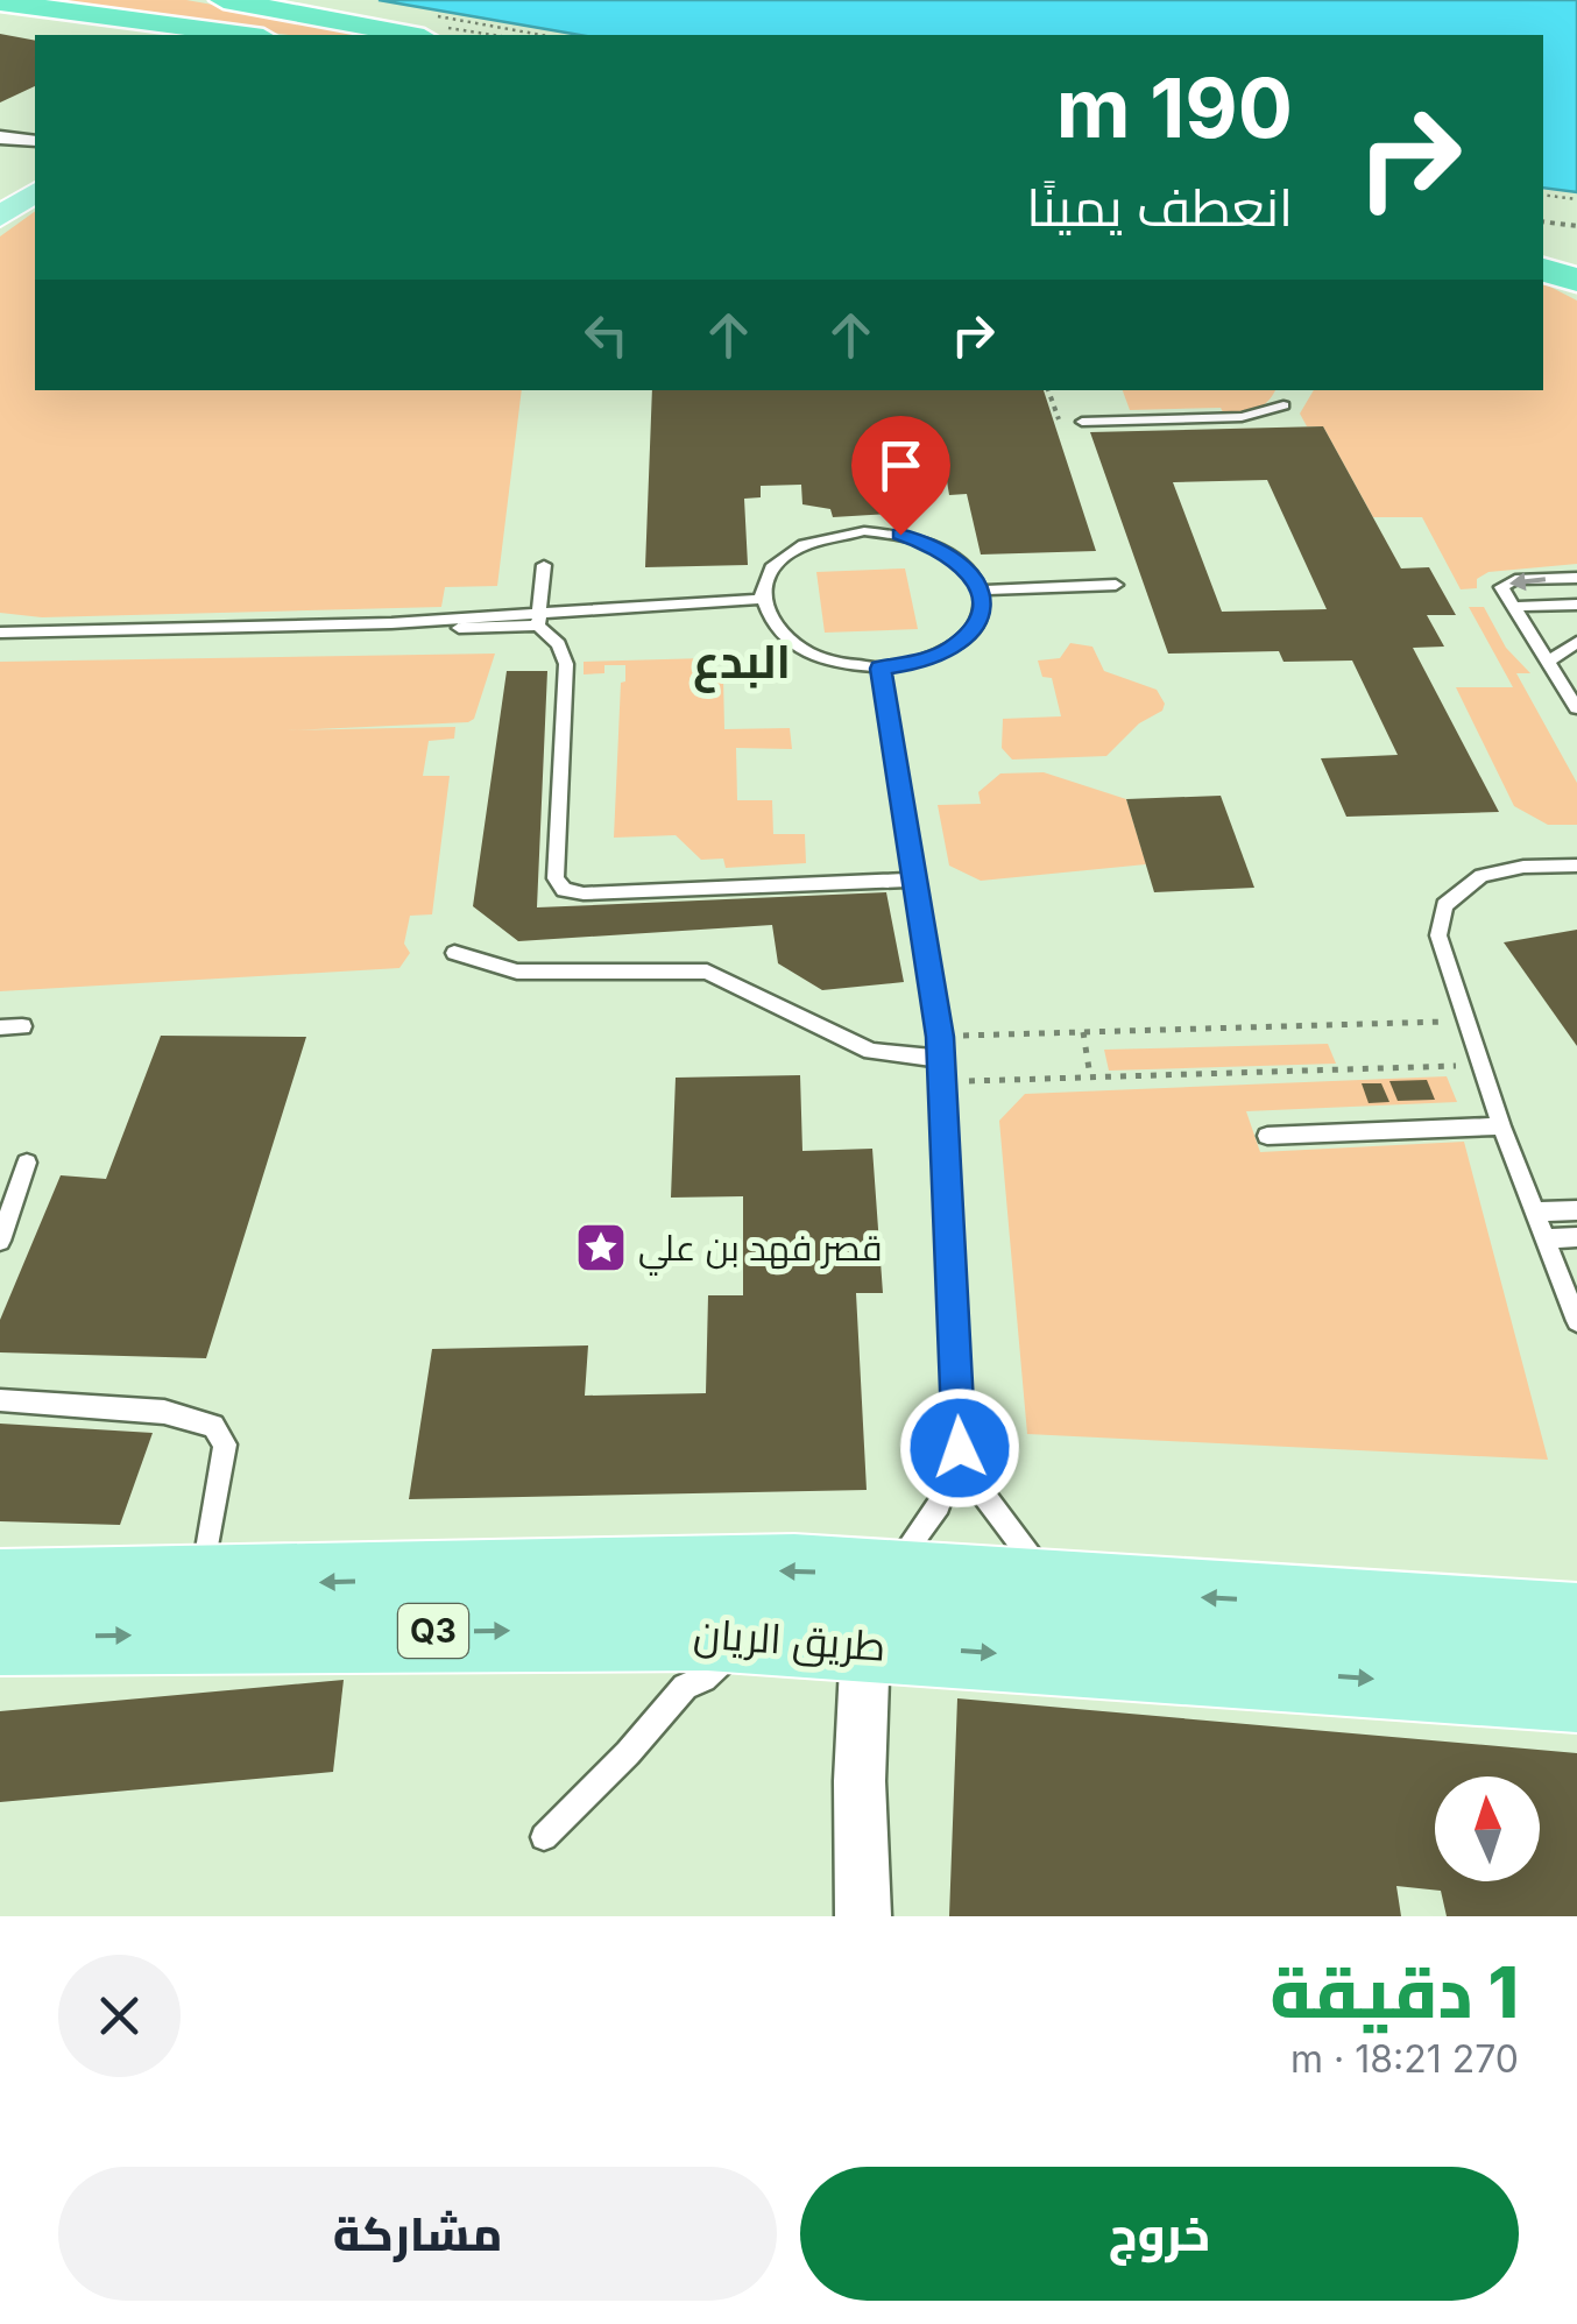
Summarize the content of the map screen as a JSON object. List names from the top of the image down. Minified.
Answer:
{"streets":{"main road":["Q3","طريق الريان"]},"districts":["البدع"],"places":{"place":["قصر فهد بن علي"]},"north":"top","page":{"turn":["190 m","انعطف يمينًا"],"heading":["1 دقيقة","270 m · 18:21"],"buttons":["خروج","مشاركة"]}}
